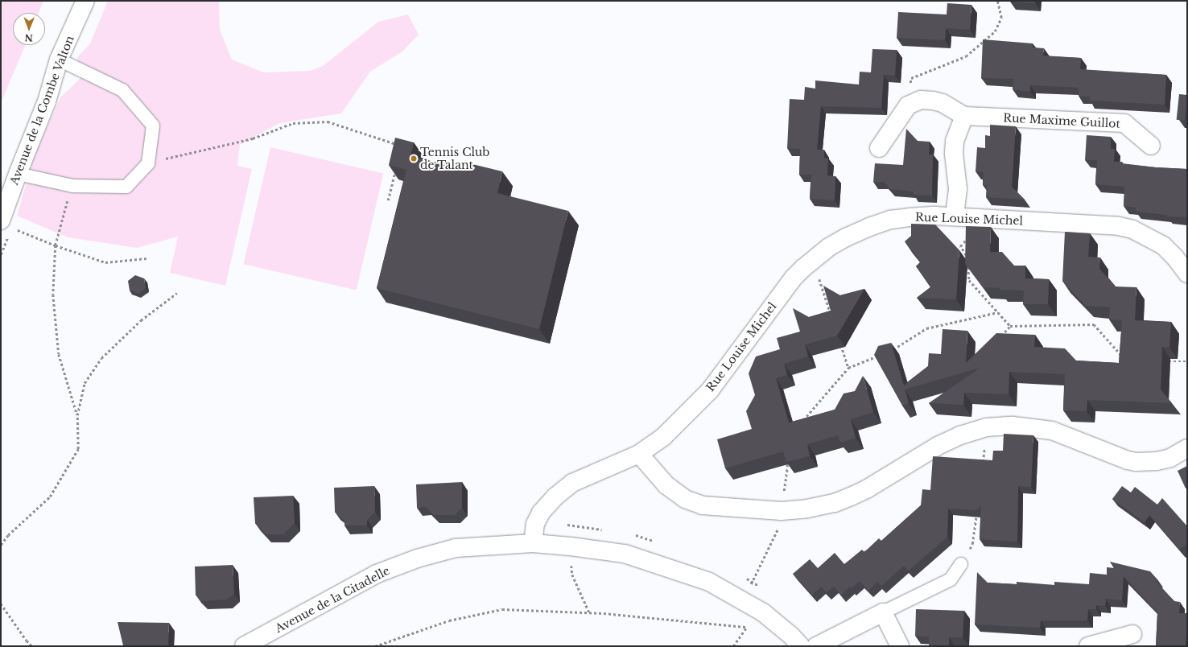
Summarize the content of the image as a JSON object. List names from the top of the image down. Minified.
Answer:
{"streets":{"street":["Avenue de la Combe Valton","Rue Maxime Guillot","Rue Louise Michel","Avenue de la Citadelle"]},"crossings":[["Rue Louise Michel","Avenue de la Citadelle"]],"places":["Tennis Club de Talant"],"north":"bottom"}
